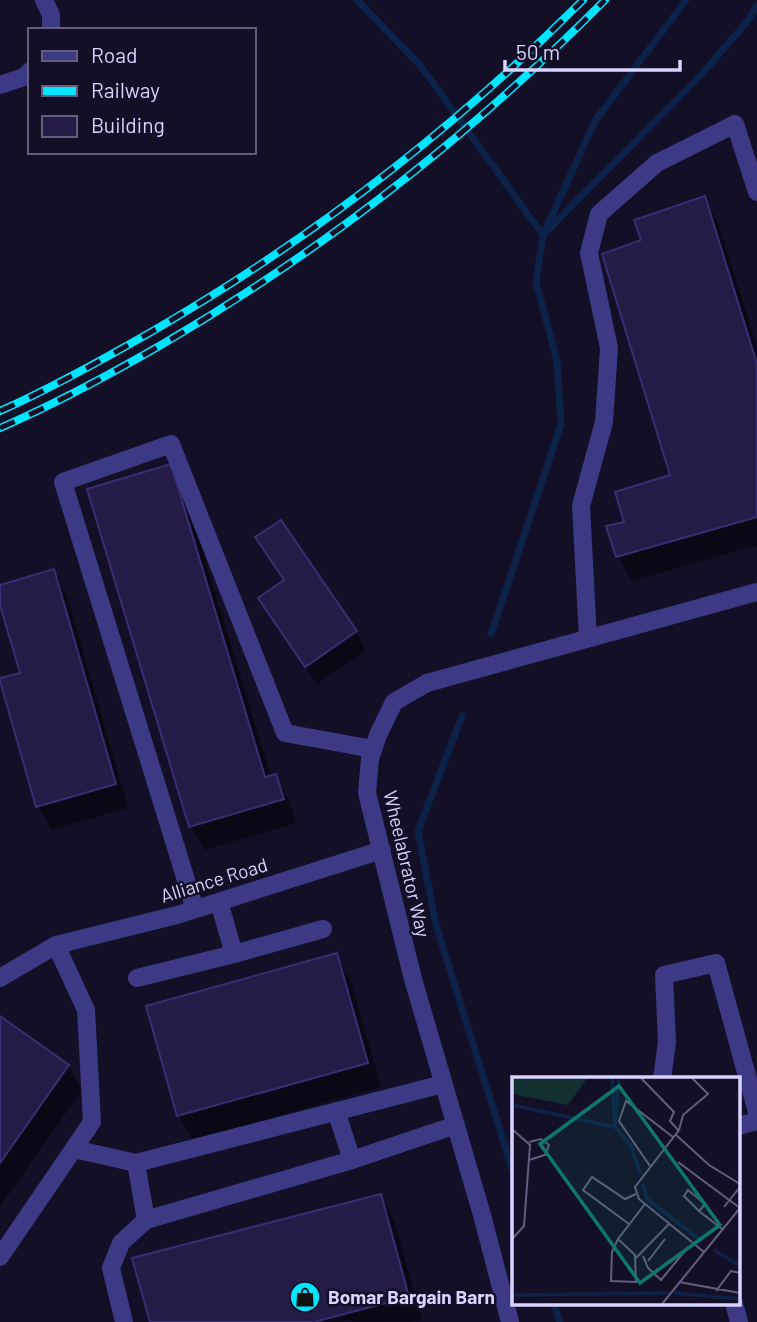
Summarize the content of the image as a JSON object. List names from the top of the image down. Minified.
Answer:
{"streets":{"street":["Wheelabrator Way","Alliance Road"]},"crossings":[["Wheelabrator Way","Alliance Road"]],"places":{"shop":["Bomar Bargain Barn"]},"legend":["Road","Railway","Building"],"scale_bar":"50 m"}
